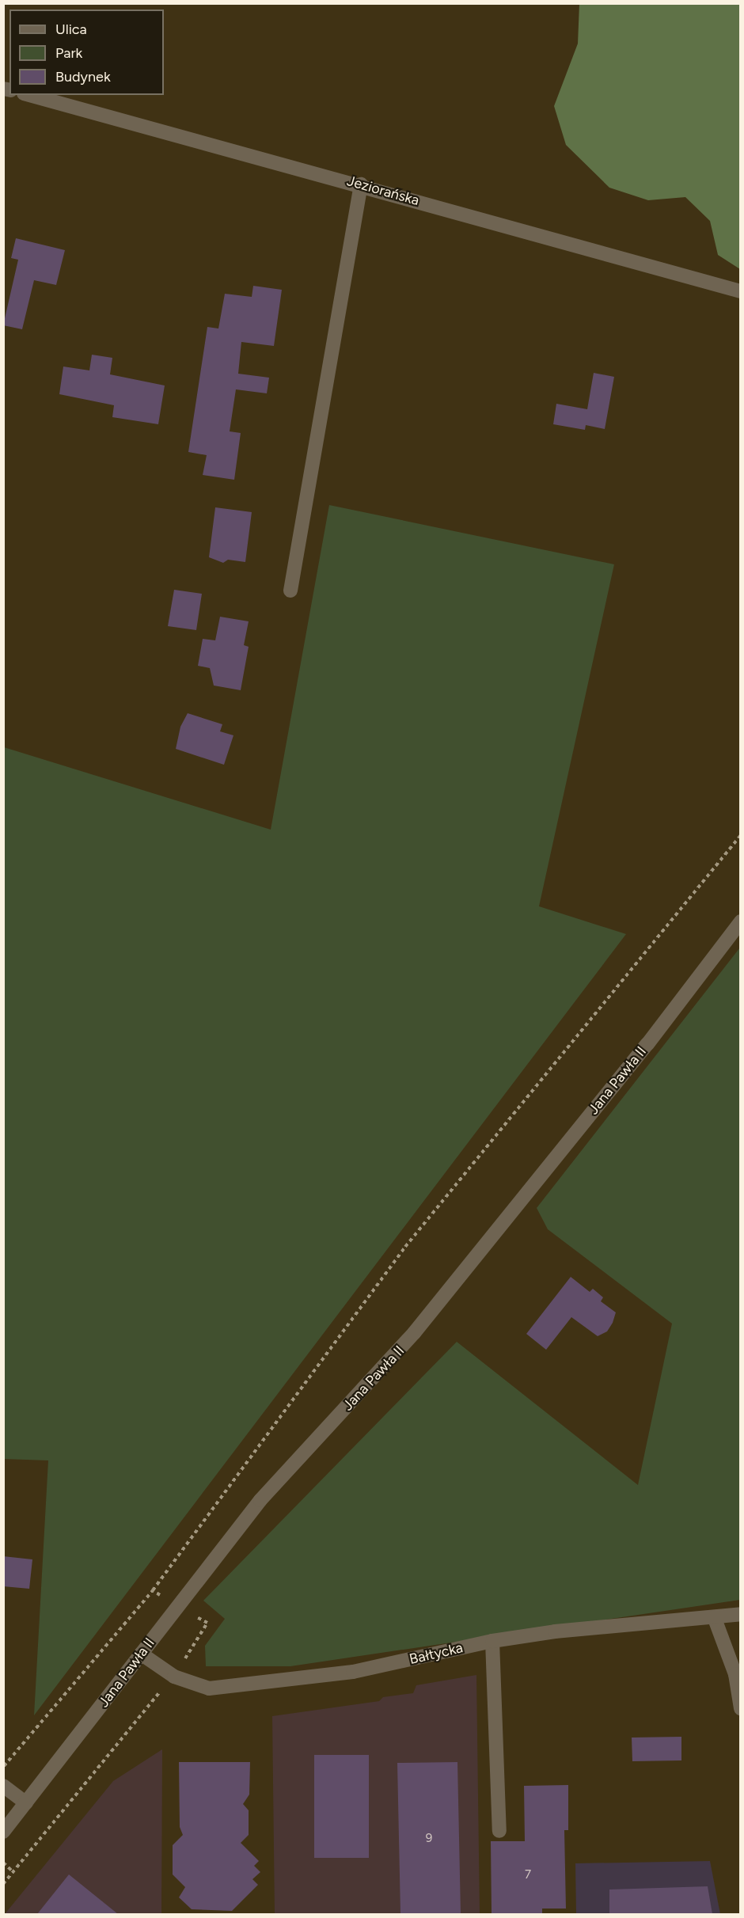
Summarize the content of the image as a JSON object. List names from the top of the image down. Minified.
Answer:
{"streets":{"street":["Jeziorańska","Jana Pawła II","Bałtycka"]},"crossings":[["Jana Pawła II","Bałtycka"]],"house_numbers":["9","7"],"legend":["Ulica","Park","Budynek"]}
